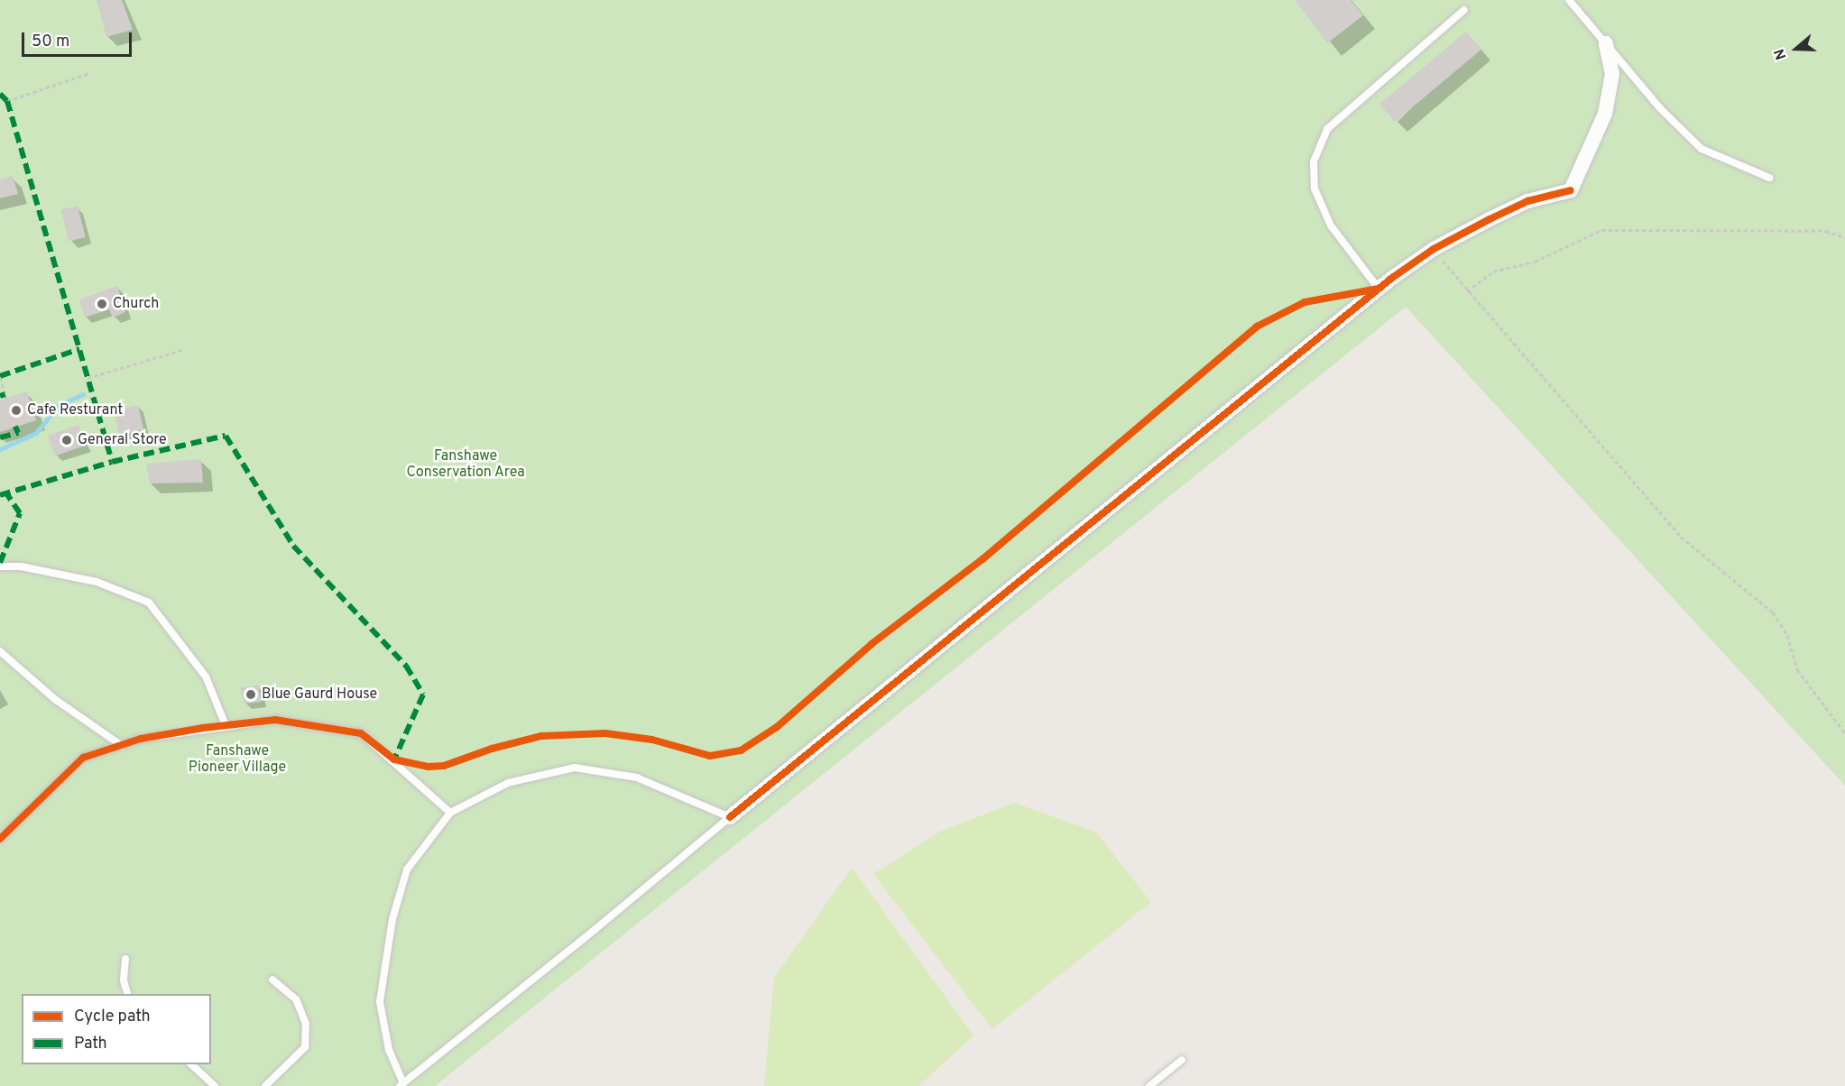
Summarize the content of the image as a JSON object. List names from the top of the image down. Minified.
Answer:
{"parks":["Fanshawe Conservation Area","Fanshawe Pioneer Village"],"places":["Church","Cafe Resturant","General Store","Blue Gaurd House"],"legend":["Cycle path","Path"],"scale_bar":"50 m","north":"left"}
